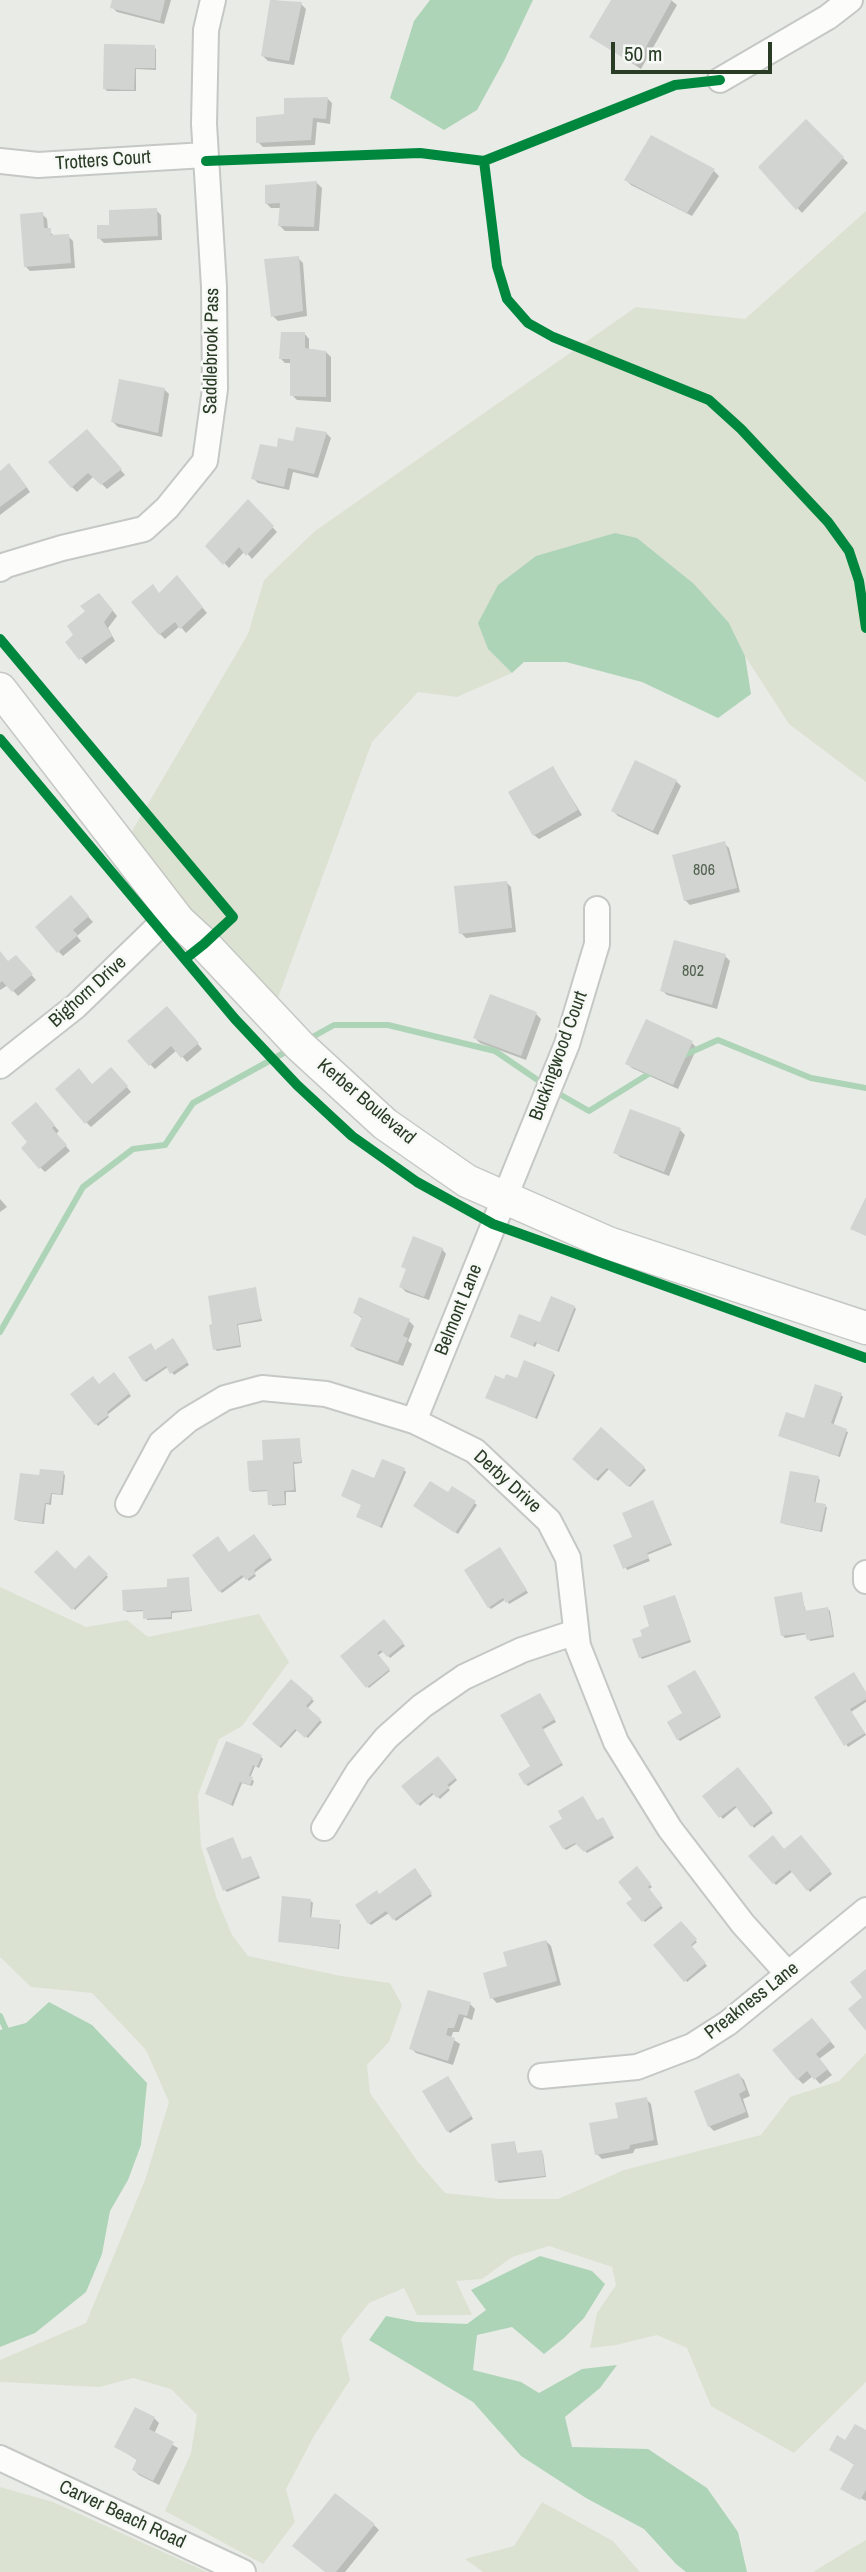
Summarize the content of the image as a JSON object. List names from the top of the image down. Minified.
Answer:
{"streets":{"street":["Trotters Court","Saddlebrook Pass","Bighorn Drive","Buckingwood Court","Kerber Boulevard","Belmont Lane","Derby Drive","Preakness Lane","Carver Beach Road"]},"crossings":[["Trotters Court","Saddlebrook Pass"],["Bighorn Drive","Kerber Boulevard"],["Buckingwood Court","Kerber Boulevard"],["Buckingwood Court","Belmont Lane"],["Kerber Boulevard","Belmont Lane"],["Belmont Lane","Derby Drive"],["Derby Drive","Preakness Lane"]],"house_numbers":["806","802"],"scale_bar":"50 m"}
